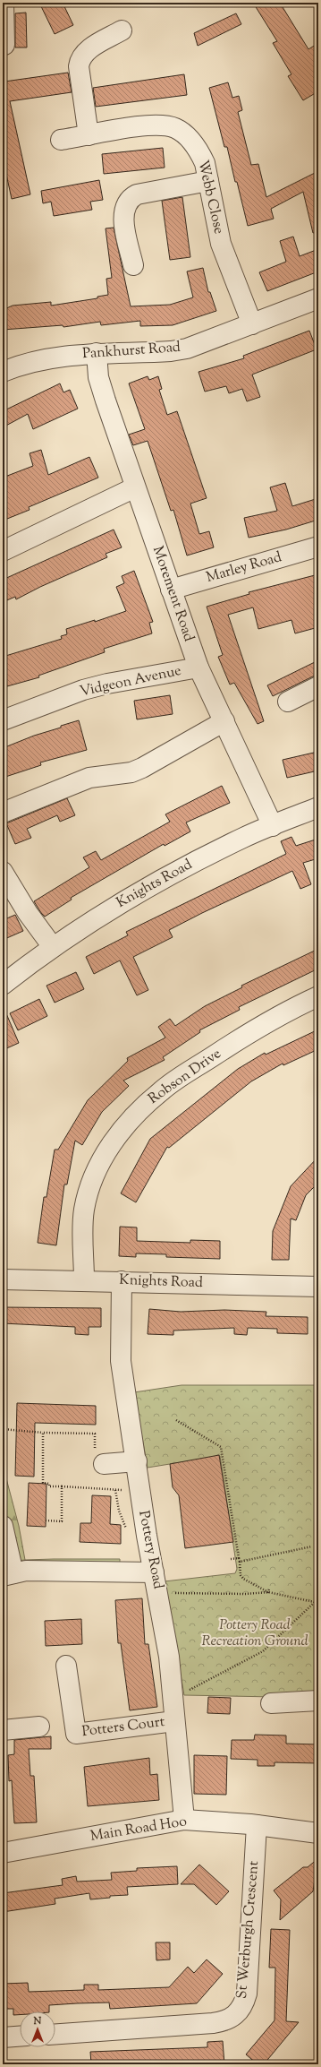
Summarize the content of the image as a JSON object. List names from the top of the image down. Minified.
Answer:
{"streets":{"street":["Webb Close","Pankhurst Road","Marley Road","Morement Road","Vidgeon Avenue","Knights Road","Robson Drive","Pottery Road","Potters Court","Main Road Hoo","St Werburgh Crescent"]},"crossings":[["Webb Close","Pankhurst Road"],["Pankhurst Road","Morement Road"],["Marley Road","Morement Road"],["Morement Road","Vidgeon Avenue"],["Morement Road","Knights Road"],["Knights Road","Robson Drive"],["Knights Road","Pottery Road"],["Pottery Road","Potters Court"],["Pottery Road","Main Road Hoo"],["Main Road Hoo","St Werburgh Crescent"]],"parks":["Pottery Road Recreation Ground"],"north":"top"}
